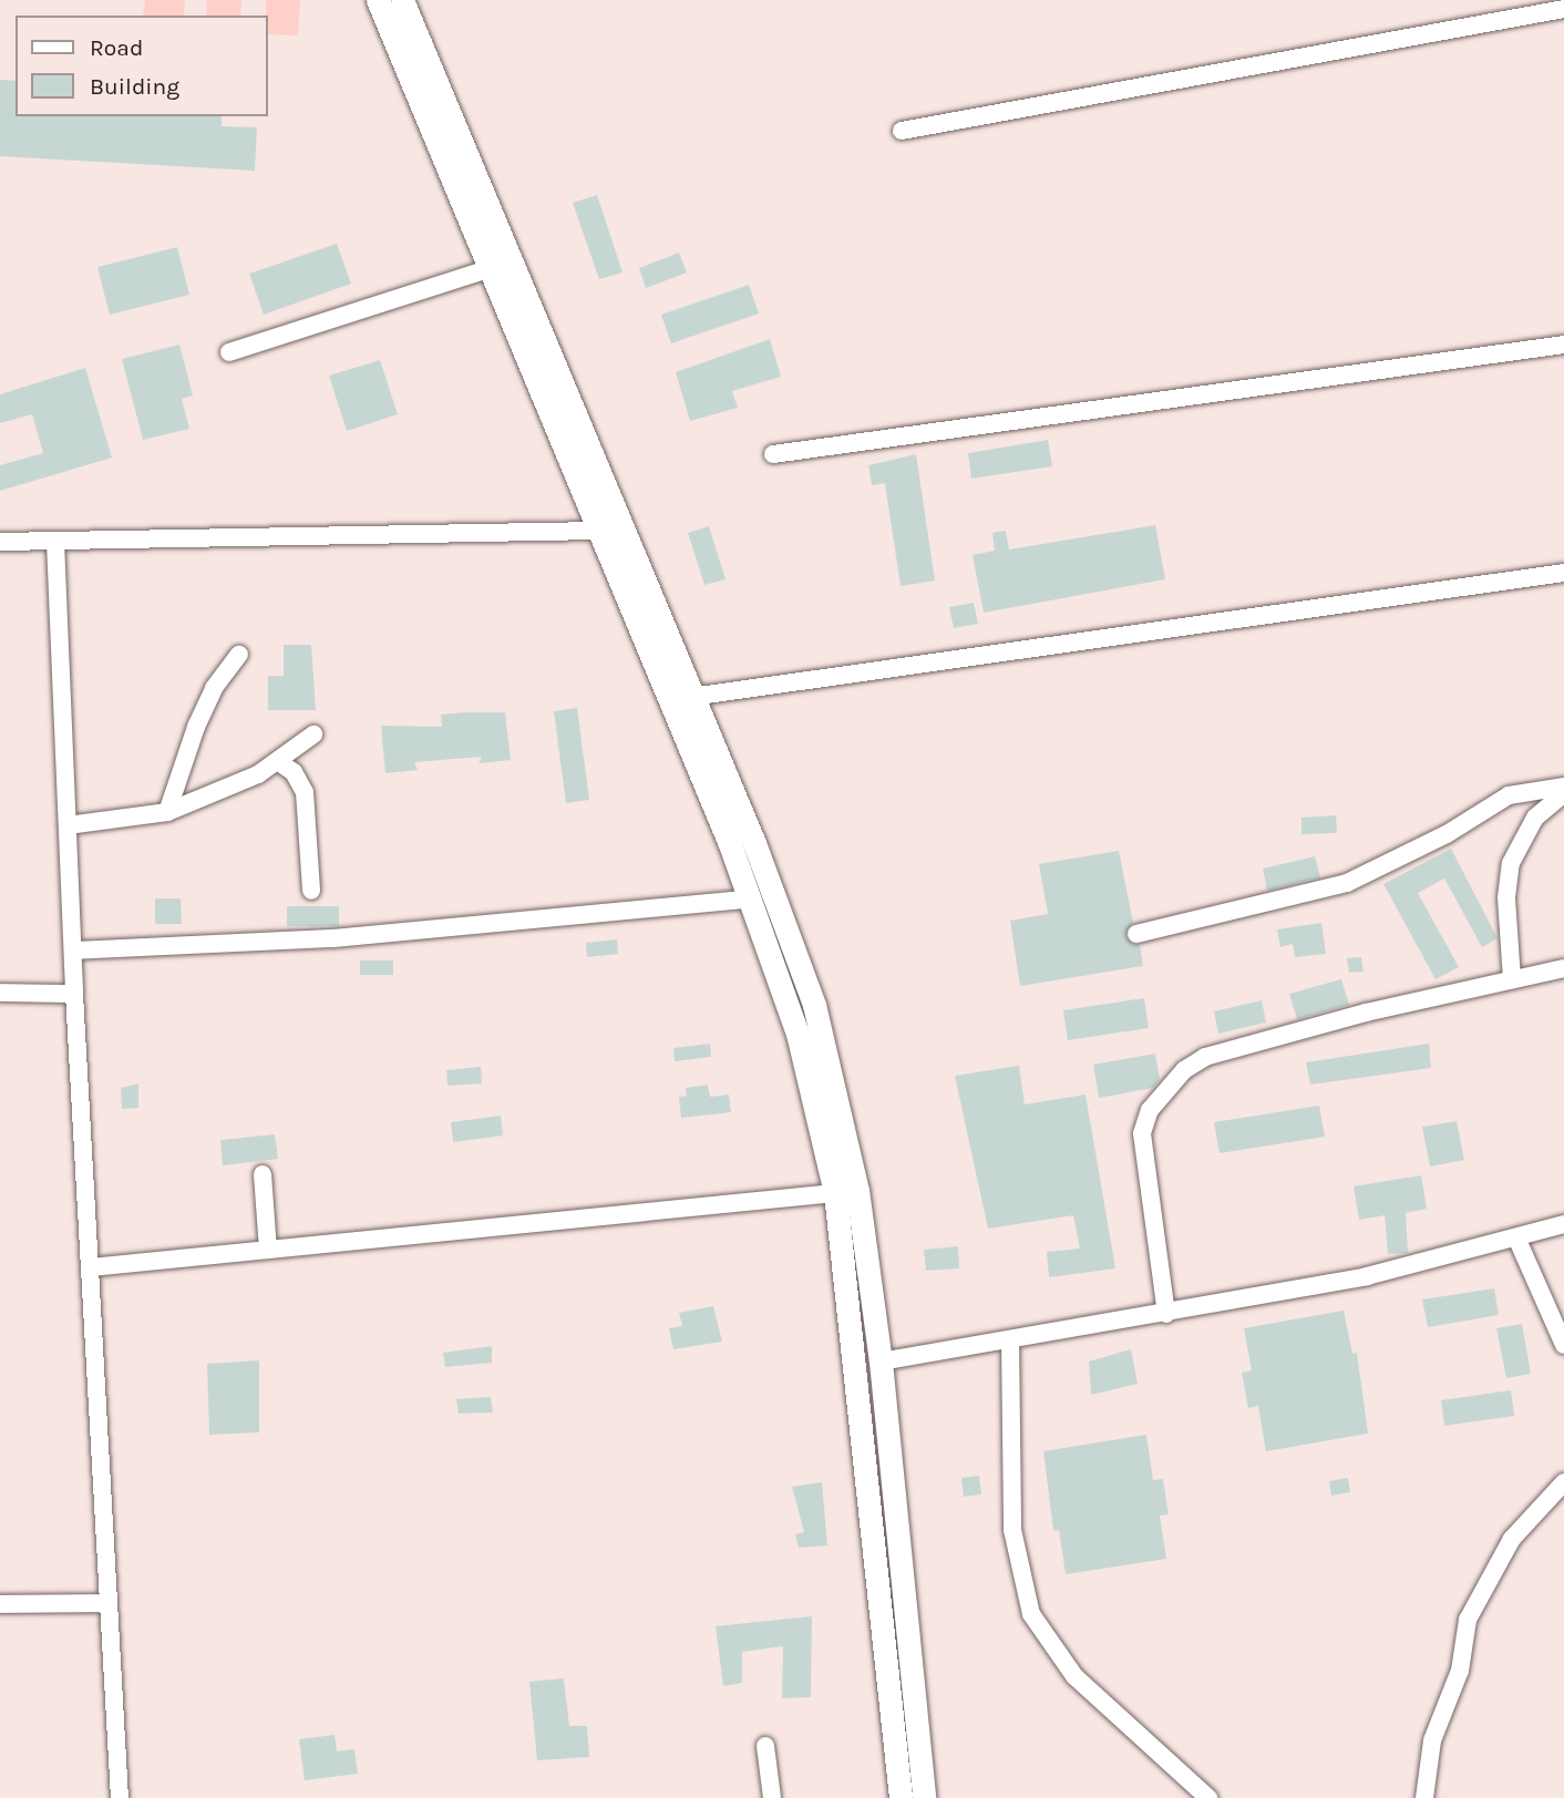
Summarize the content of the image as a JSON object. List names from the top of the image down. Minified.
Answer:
{"legend":["Road","Building"]}
